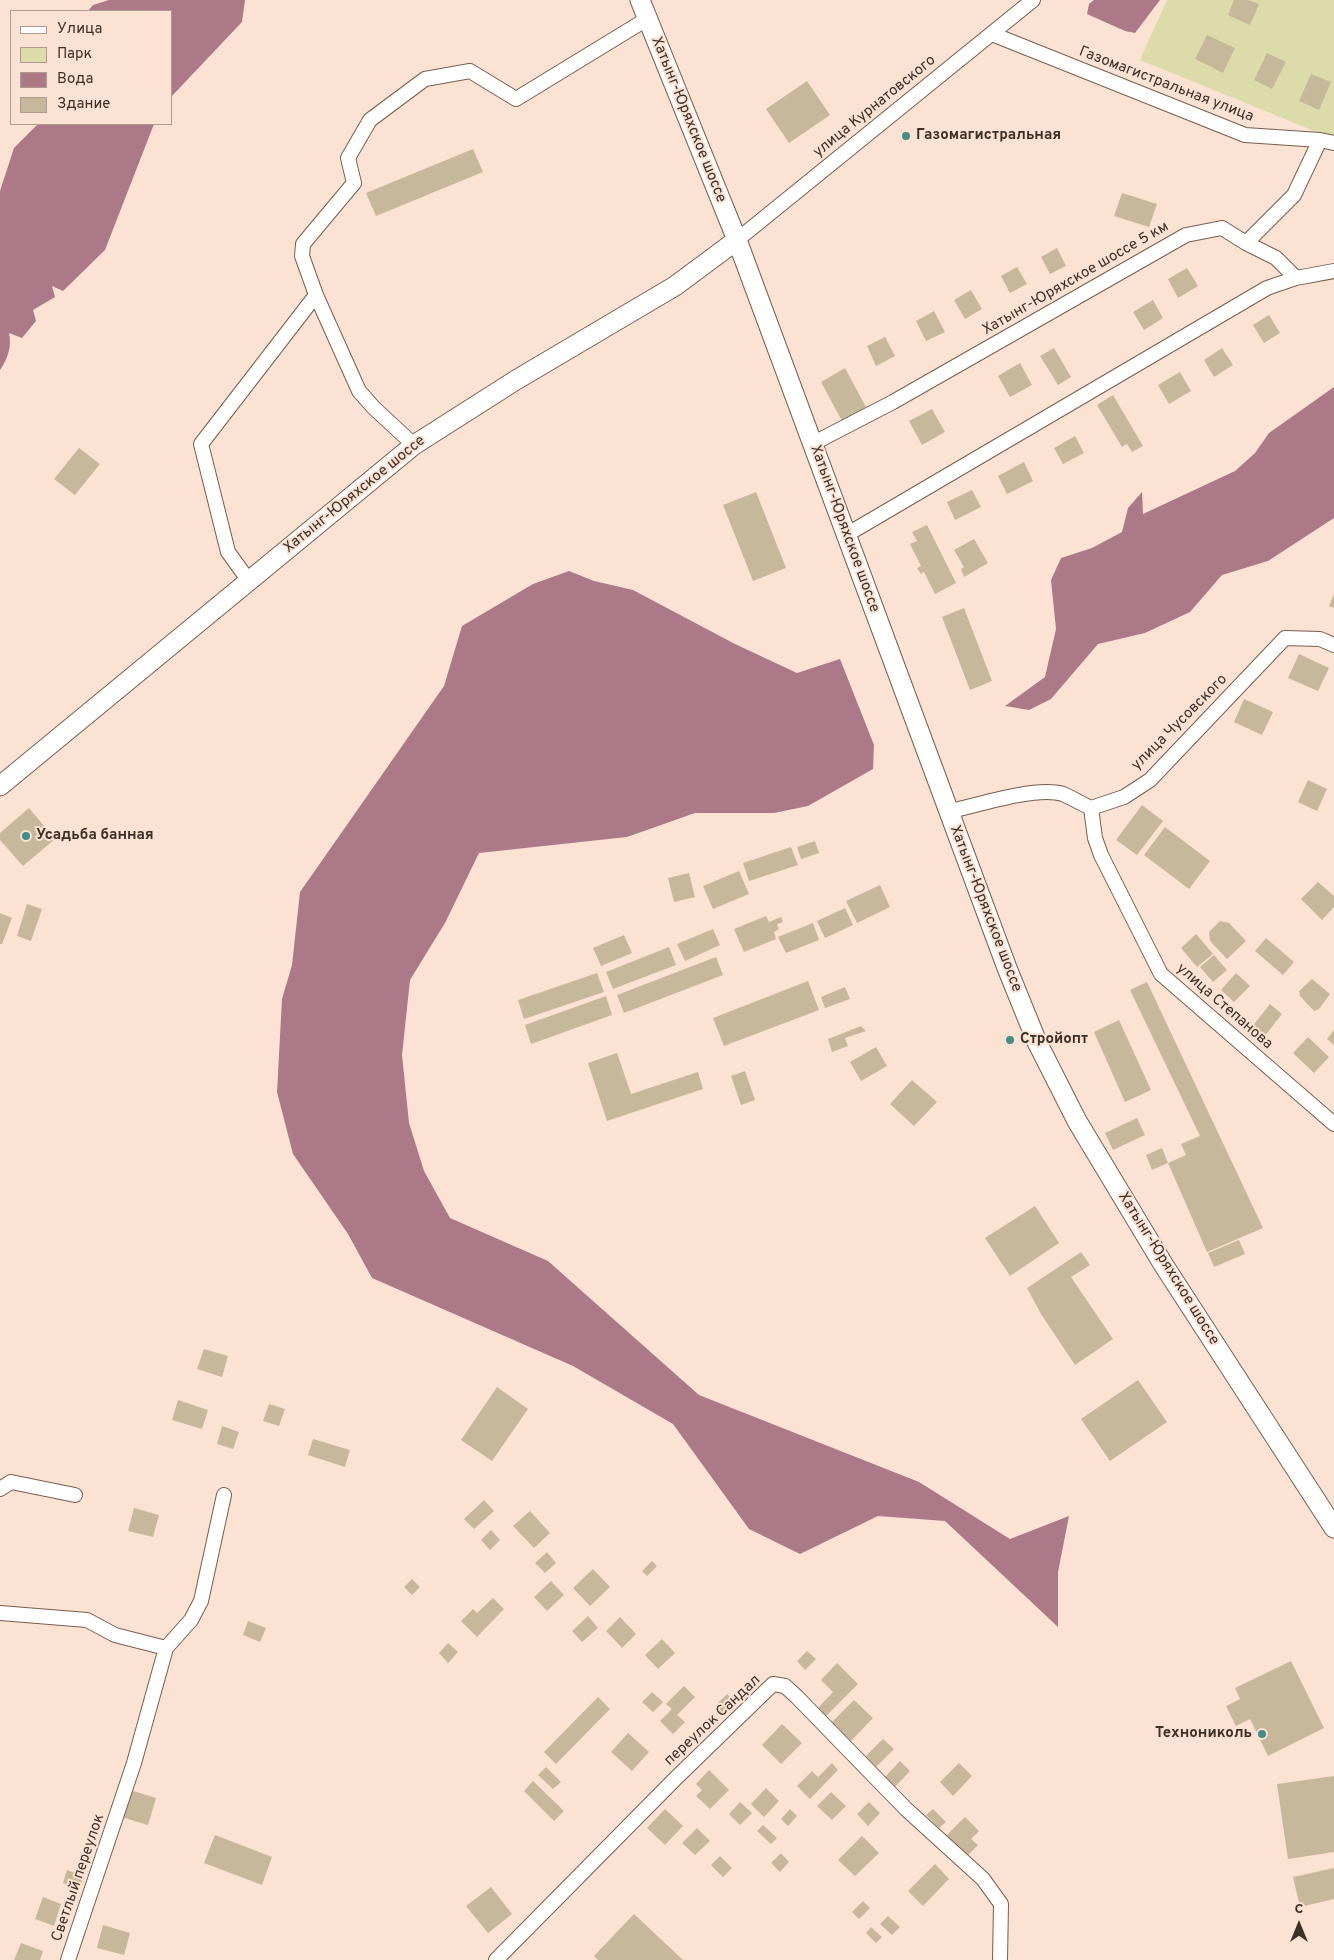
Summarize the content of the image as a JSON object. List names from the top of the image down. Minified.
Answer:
{"streets":{"main road":["Хатынг-Юряхское шоссе"],"street":["Газомагистральная улица","улица Курнатовского","Хатынг-Юряхское шоссе 5 км","улица Чусовского","улица Степанова","переулок Сандал","Светлый переулок"]},"crossings":[["Газомагистральная улица","улица Курнатовского"],["улица Курнатовского","Хатынг-Юряхское шоссе"],["Хатынг-Юряхское шоссе","Хатынг-Юряхское шоссе 5 км"],["улица Чусовского","улица Степанова"]],"places":["Газомагистральная","Усадьба банная","Стройопт","Технониколь"],"legend":["Улица","Парк","Вода","Здание"],"north":"top"}
